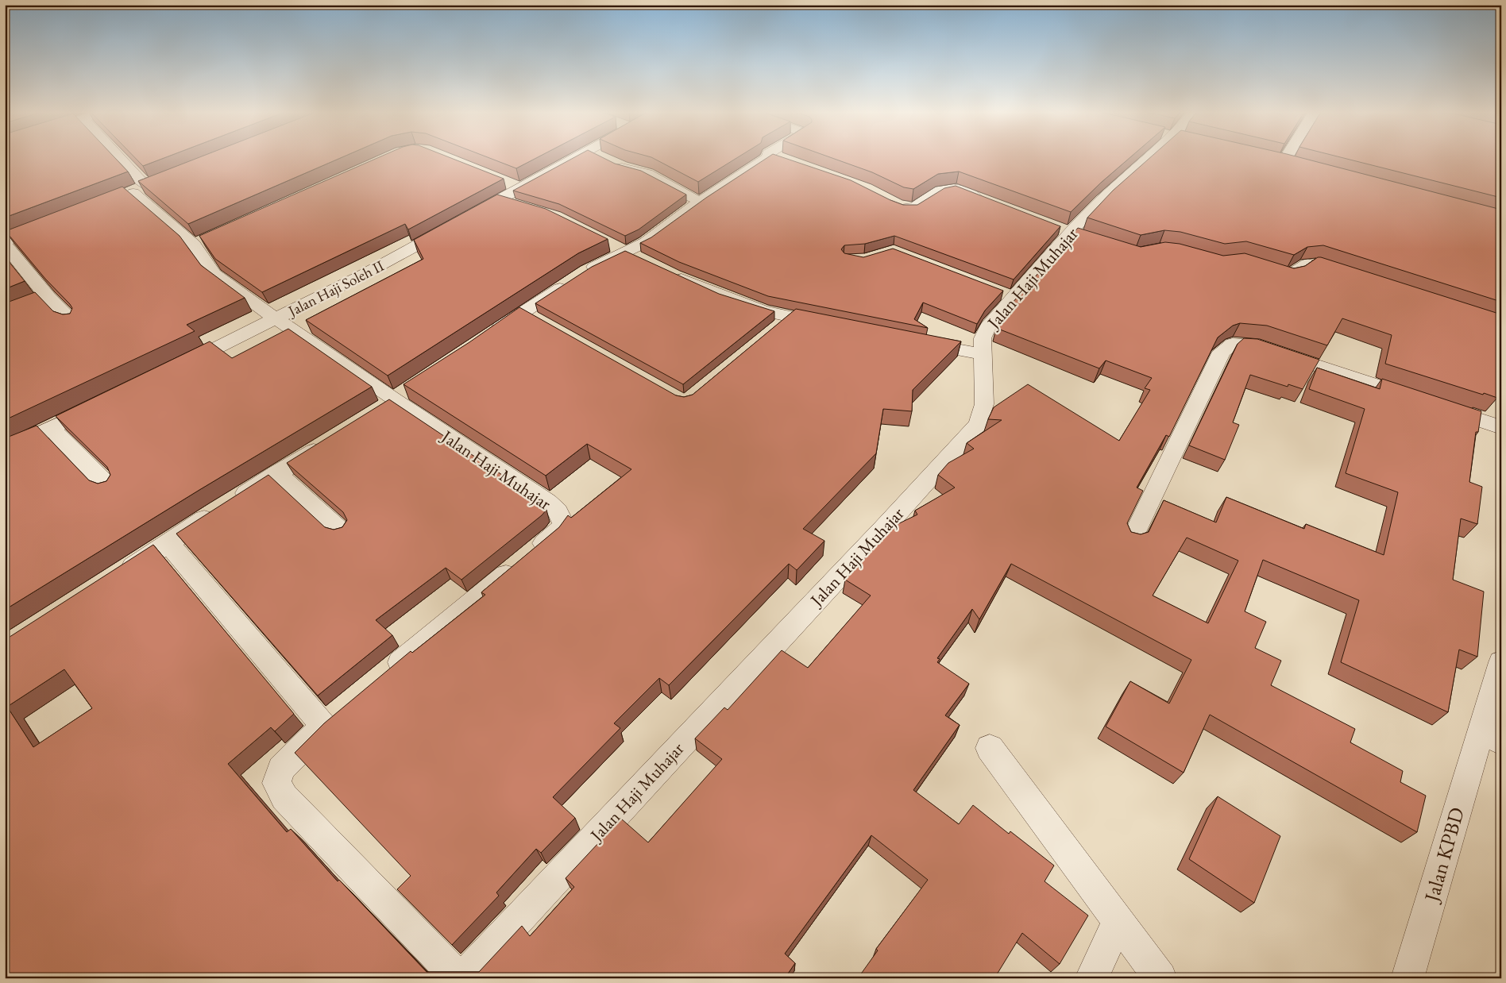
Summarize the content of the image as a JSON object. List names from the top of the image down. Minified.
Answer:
{"streets":{"street":["Jalan Haji Muhajar","Jalan Haji Soleh II","Jalan KPBD"]},"crossings":[["Jalan Haji Muhajar","Jalan Haji Soleh II"]]}
